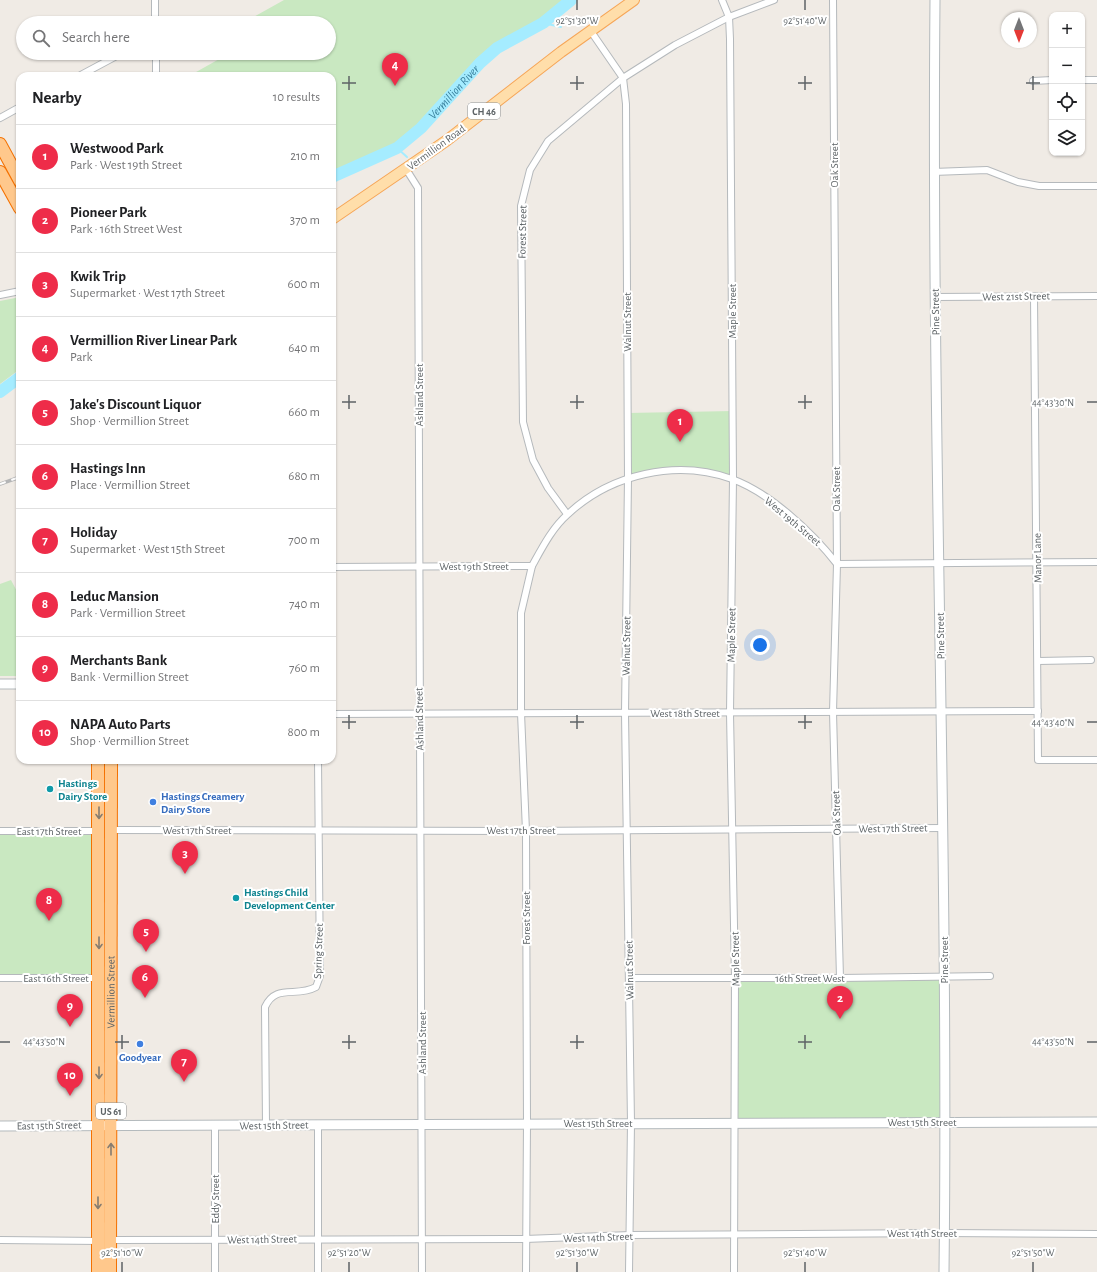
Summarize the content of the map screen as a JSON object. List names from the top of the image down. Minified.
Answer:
{"streets":{"highway":["Vermillion Street","US 61"],"main road":["CH 46","Vermillion Road"],"street":["Oak Street","Forest Street","West 21st Street","Maple Street","Pine Street","Walnut Street","Ashland Street","West 19th Street","Manor Lane","West 18th Street","West 17th Street","East 17th Street","Spring Street","East 16th Street","16th Street West","West 15th Street","East 15th Street","Eddy Street","West 14th Street"]},"crossings":[["Vermillion Road","Walnut Street"],["Vermillion Road","Ashland Street"],["Oak Street","West 19th Street"],["Oak Street","West 18th Street"],["Oak Street","West 17th Street"],["Oak Street","16th Street West"],["Forest Street","Maple Street"],["Forest Street","Walnut Street"],["Forest Street","West 19th Street"],["Forest Street","West 18th Street"],["Forest Street","West 17th Street"],["Forest Street","West 15th Street"],["Forest Street","West 14th Street"],["West 21st Street","Pine Street"],["West 21st Street","Manor Lane"],["Maple Street","West 19th Street"],["Maple Street","West 18th Street"],["Maple Street","West 17th Street"],["Maple Street","16th Street West"],["Maple Street","West 15th Street"],["Maple Street","West 14th Street"],["Pine Street","West 18th Street"],["Pine Street","West 17th Street"],["Pine Street","16th Street West"],["Pine Street","West 15th Street"],["Pine Street","West 14th Street"],["Walnut Street","West 19th Street"],["Walnut Street","West 18th Street"],["Walnut Street","West 17th Street"],["Walnut Street","16th Street West"],["Walnut Street","West 15th Street"],["Walnut Street","West 14th Street"],["Ashland Street","West 19th Street"],["Ashland Street","West 18th Street"],["Ashland Street","West 17th Street"],["Ashland Street","West 15th Street"],["Ashland Street","West 14th Street"],["Manor Lane","West 18th Street"],["West 17th Street","East 17th Street"],["West 17th Street","Spring Street"],["West 17th Street","Vermillion Street"],["East 17th Street","Vermillion Street"],["Spring Street","West 15th Street"],["East 16th Street","Vermillion Street"],["Vermillion Street","West 15th Street"],["Vermillion Street","East 15th Street"],["Vermillion Street","West 14th Street"],["West 15th Street","East 15th Street"],["West 15th Street","Eddy Street"],["Eddy Street","West 14th Street"]],"water":["Vermillion River"],"places":["Hastings Dairy Store","Hastings Creamery Dairy Store","Hastings Child Development Center","Goodyear"],"north":"bottom","page":{"map_buttons":["+","−"],"search":"Search here","pins":["4","1","3","8","5","6","2","9","7","10"],"heading":["Nearby","10 results"],"list":[{"mark":"1","name":"Westwood Park","note":"Park · West 19th Street","value":"210 m"},{"mark":"2","name":"Pioneer Park","note":"Park · 16th Street West","value":"370 m"},{"mark":"3","name":"Kwik Trip","note":"Supermarket · West 17th Street","value":"600 m"},{"mark":"4","name":"Vermillion River Linear Park","note":"Park","value":"640 m"},{"mark":"5","name":"Jake's Discount Liquor","note":"Shop · Vermillion Street","value":"660 m"},{"mark":"6","name":"Hastings Inn","note":"Place · Vermillion Street","value":"680 m"},{"mark":"7","name":"Holiday","note":"Supermarket · West 15th Street","value":"700 m"},{"mark":"8","name":"Leduc Mansion","note":"Park · Vermillion Street","value":"740 m"},{"mark":"9","name":"Merchants Bank","note":"Bank · Vermillion Street","value":"760 m"},{"mark":"10","name":"NAPA Auto Parts","note":"Shop · Vermillion Street","value":"800 m"}]},"coordinates":["92°51'30\"W","92°51'40\"W","44°43'30\"N","44°43'40\"N","44°43'50\"N","92°51'10\"W","92°51'20\"W","92°51'50\"W"]}
